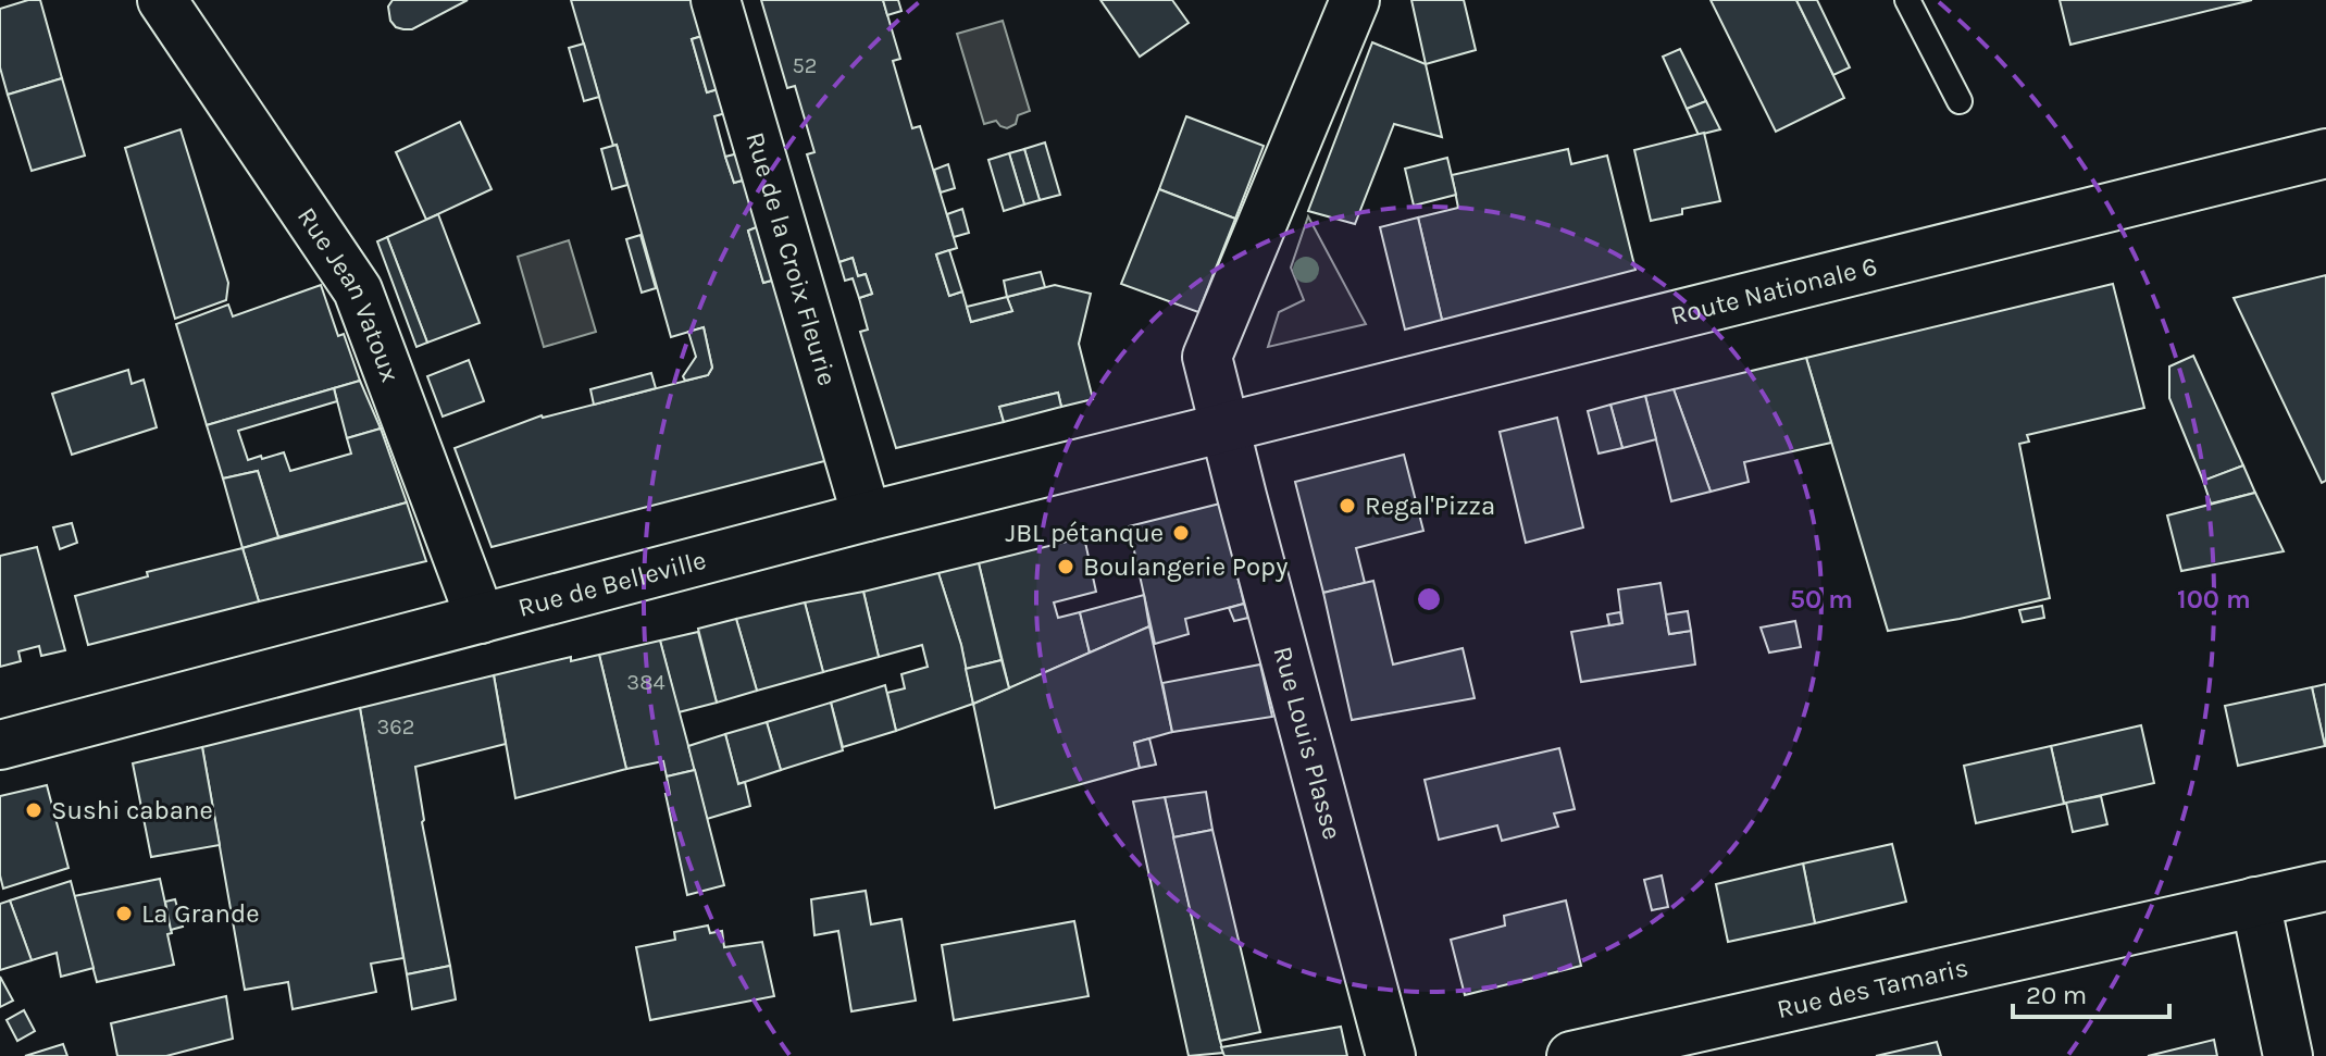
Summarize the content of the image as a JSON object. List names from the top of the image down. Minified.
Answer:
{"streets":{"street":["Rue de la Croix Fleurie","Route Nationale 6","Rue Jean Vatoux","Rue de Belleville","Rue Louis Plasse","Rue des Tamaris"]},"crossings":[["Rue de la Croix Fleurie","Rue de Belleville"],["Route Nationale 6","Rue de Belleville"],["Route Nationale 6","Rue Louis Plasse"],["Rue Jean Vatoux","Rue de Belleville"],["Rue de Belleville","Rue Louis Plasse"]],"places":["Regal'Pizza","JBL pétanque","Boulangerie Popy","Sushi cabane","La Grande"],"house_numbers":["52","384","362"],"scale_bar":"20 m","rings":["50 m","100 m"]}
